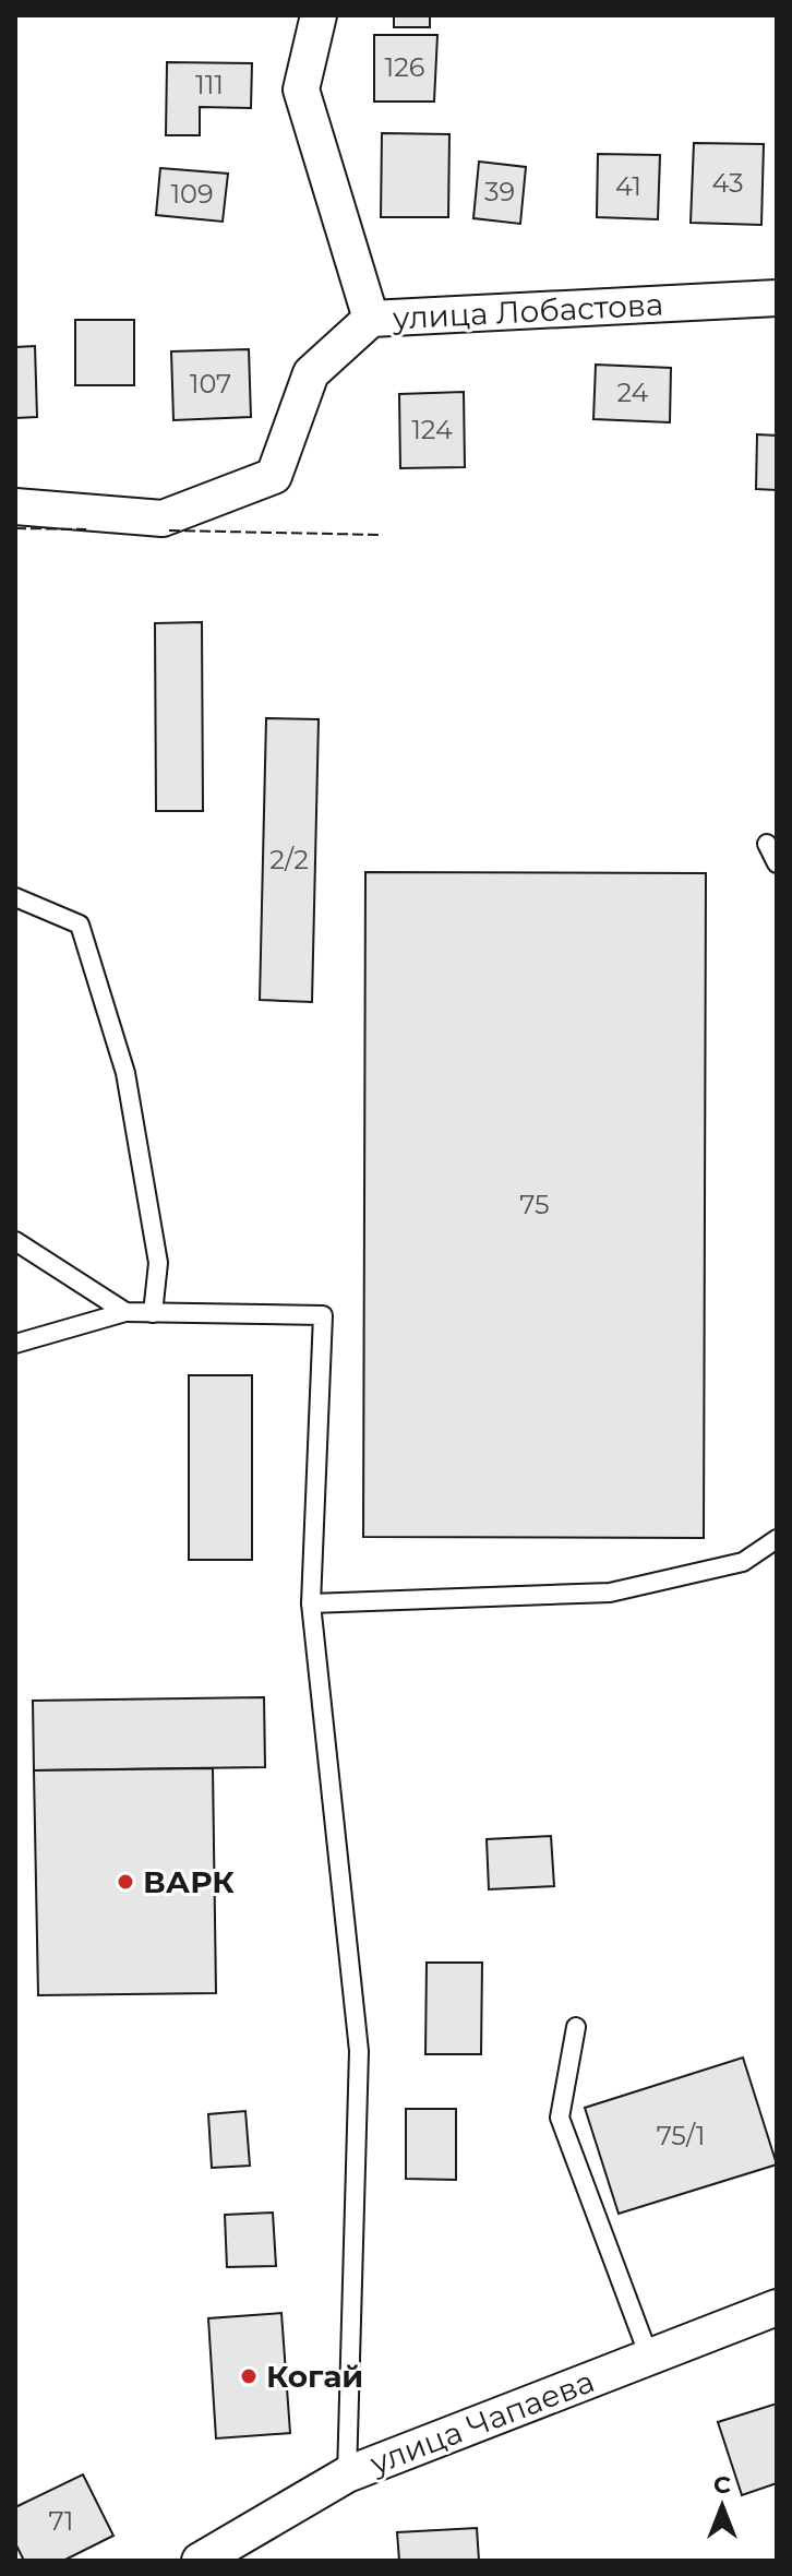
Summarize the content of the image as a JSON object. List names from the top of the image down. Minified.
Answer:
{"streets":{"street":["улица Лобастова","улица Чапаева"]},"places":["ВАРК","Когай"],"house_numbers":["126","111","43","41","39","109","107","24","124","2/2","75","75/1","71"],"north":"top"}
